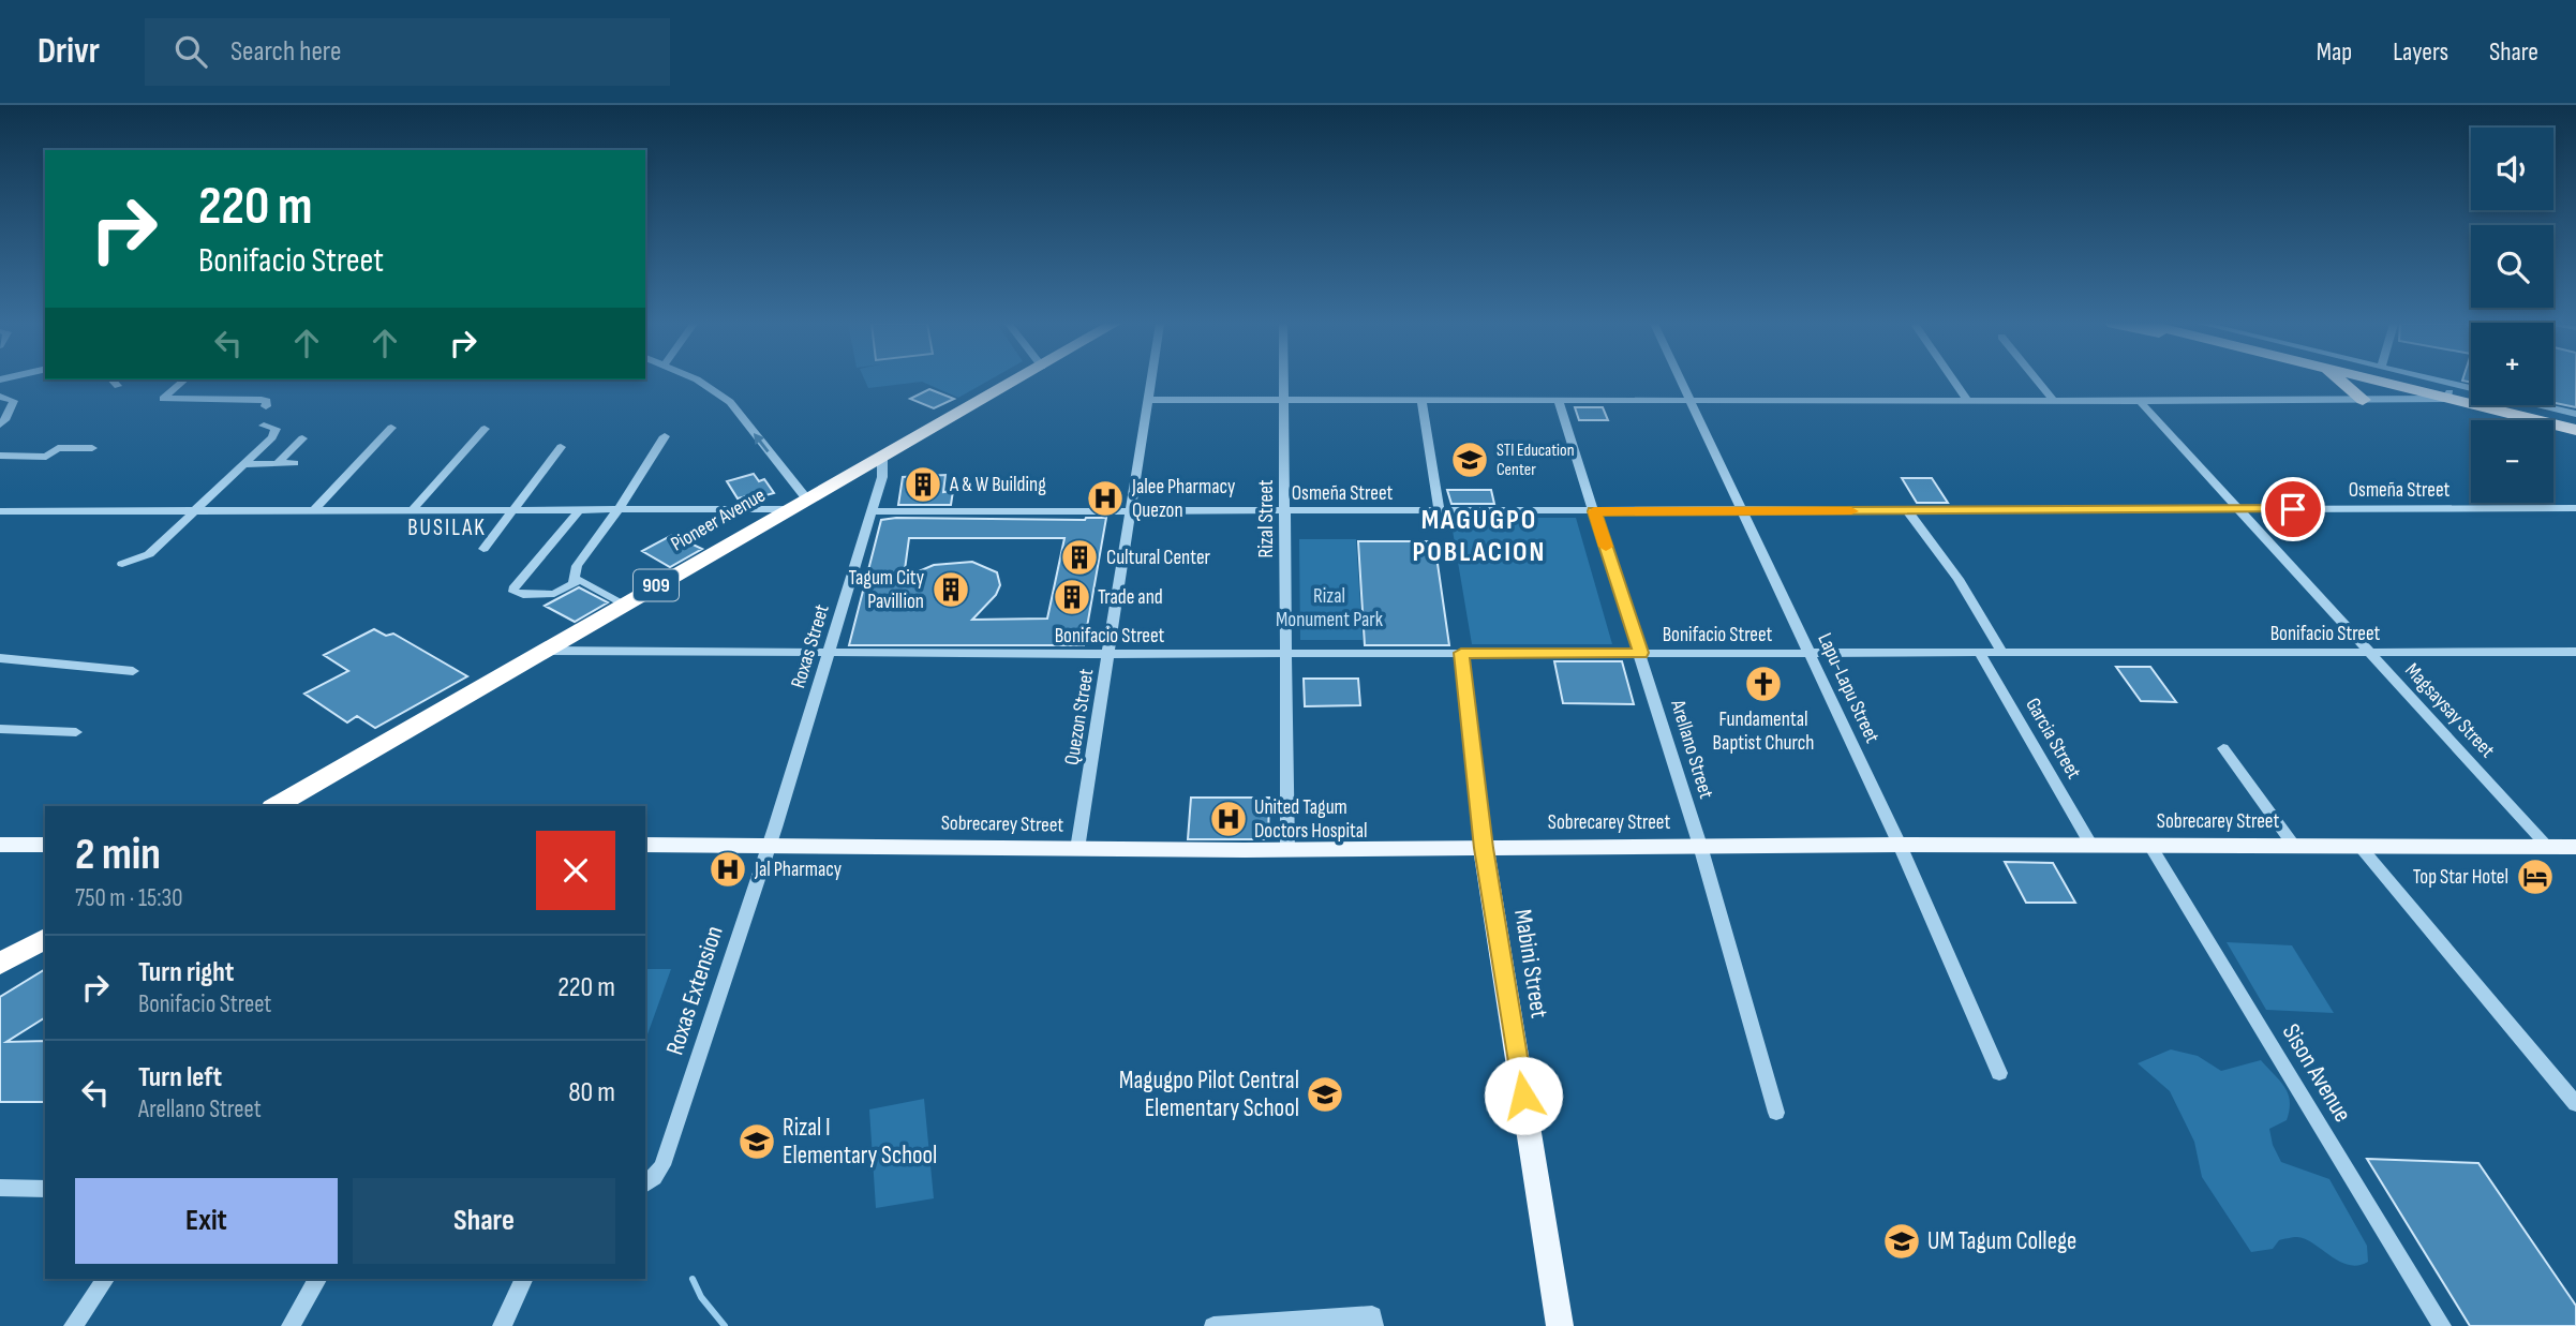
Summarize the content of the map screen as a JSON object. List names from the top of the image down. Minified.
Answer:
{"streets":{"highway":["Pioneer Avenue","909"],"main road":["Sobrecarey Street","Mabini Street"],"street":["Osmeña Street","Rizal Street","Bonifacio Street","Roxas Street","Lapu-Lapu Street","Magsaysay Street","Quezon Street","Garcia Street","Arellano Street","Roxas Extension","Sison Avenue"]},"crossings":[["Osmeña Street","Rizal Street"],["Osmeña Street","Roxas Street"],["Osmeña Street","Lapu-Lapu Street"],["Osmeña Street","Magsaysay Street"],["Osmeña Street","Quezon Street"],["Osmeña Street","Arellano Street"],["Rizal Street","Bonifacio Street"],["Rizal Street","Sobrecarey Street"],["Pioneer Avenue","Bonifacio Street"],["Pioneer Avenue","Roxas Street"],["Bonifacio Street","Roxas Street"],["Bonifacio Street","Lapu-Lapu Street"],["Bonifacio Street","Magsaysay Street"],["Bonifacio Street","Quezon Street"],["Bonifacio Street","Garcia Street"],["Bonifacio Street","Arellano Street"],["Bonifacio Street","Mabini Street"],["Roxas Street","Sobrecarey Street"],["Roxas Street","Roxas Extension"],["Lapu-Lapu Street","Sobrecarey Street"],["Magsaysay Street","Sobrecarey Street"],["Quezon Street","Sobrecarey Street"],["Garcia Street","Sobrecarey Street"],["Arellano Street","Sobrecarey Street"],["Sobrecarey Street","Mabini Street"],["Sobrecarey Street","Roxas Extension"],["Sobrecarey Street","Sison Avenue"]],"districts":["MAGUGPO POBLACION","BUSILAK"],"parks":["Rizal Monument Park"],"places":{"school or university":["STI Education Center","Magugpo Pilot Central Elementary School","Rizal I Elementary School","UM Tagum College"],"building":["A & W Building","Cultural Center","Tagum City Pavillion","Trade and"],"hospital":["Jalee Pharmacy Quezon","United Tagum Doctors Hospital","Jal Pharmacy"],"church":["Fundamental Baptist Church"],"hotel":["Top Star Hotel"]},"page":{"header":"Drivr","search":"Search here","nav":["Map","Layers","Share"],"map_buttons":["+","−"],"turn":["220 m","Bonifacio Street"],"heading":["2 min","750 m · 15:30"],"list":[{"name":"Turn right","note":"Bonifacio Street","value":"220 m"},{"name":"Turn left","note":"Arellano Street","value":"80 m"}],"buttons":["Exit","Share"]}}
